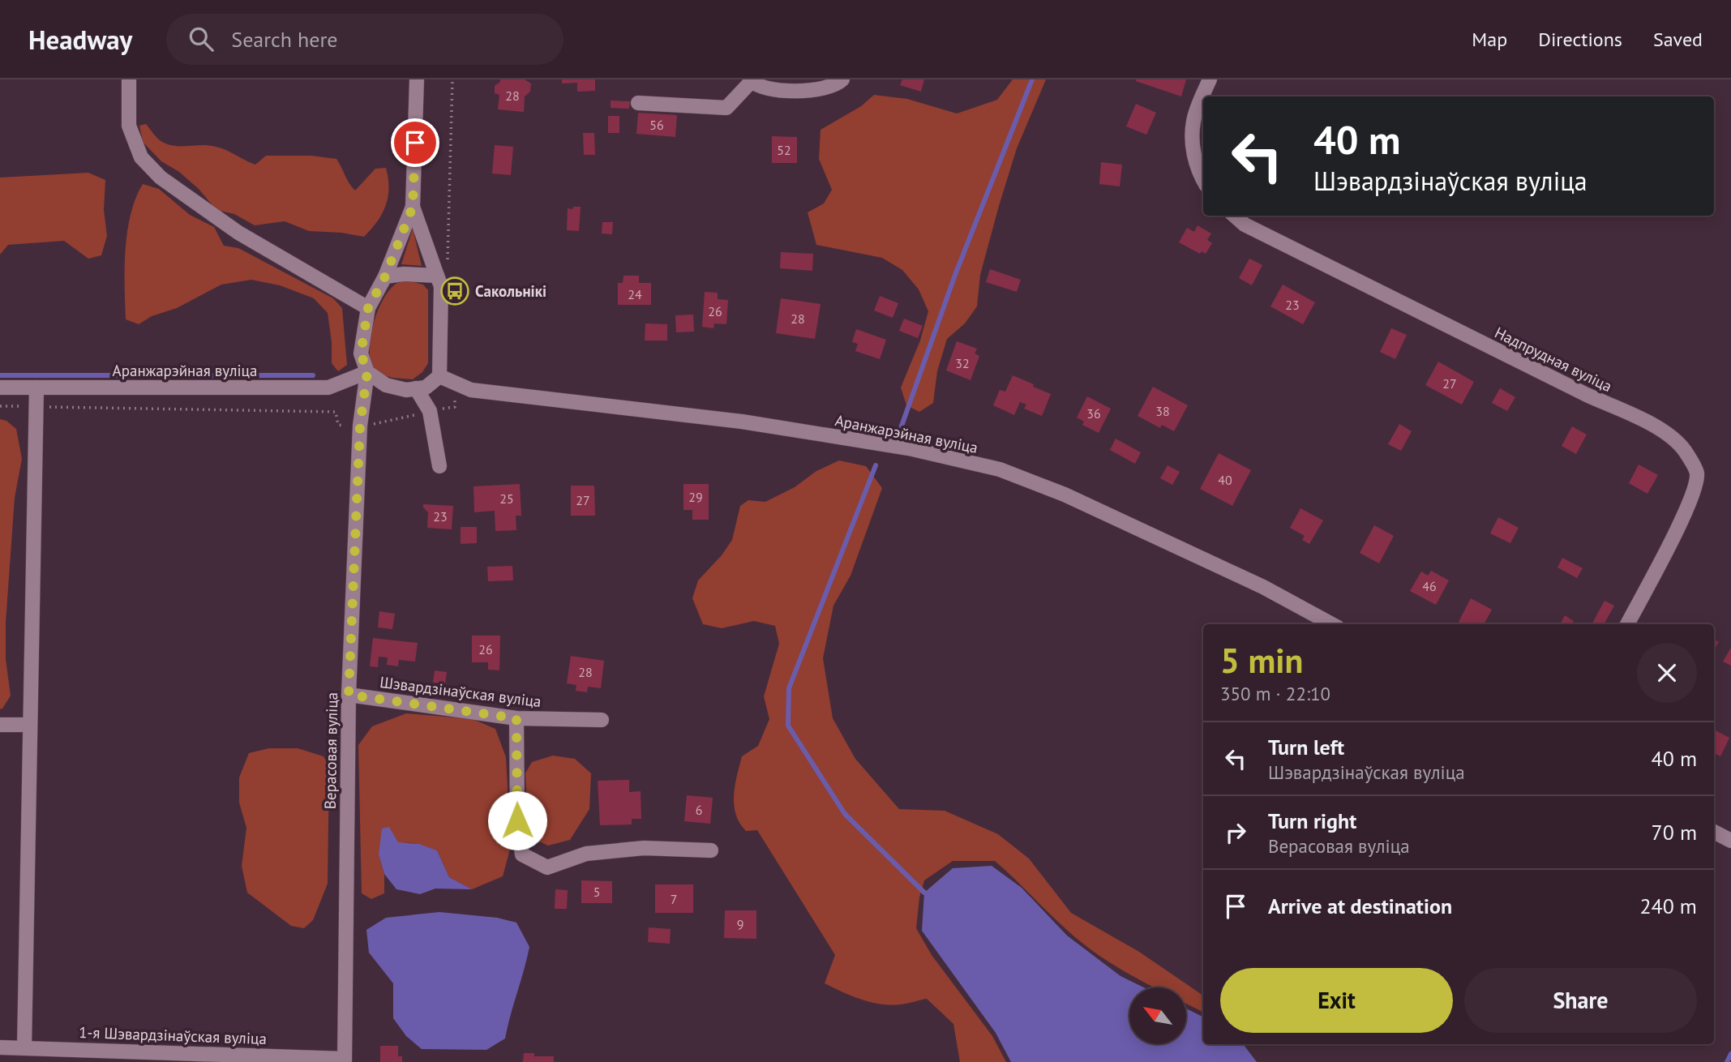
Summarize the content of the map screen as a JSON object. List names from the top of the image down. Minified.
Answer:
{"streets":{"street":["Надпрудная вуліца","Аранжарэйная вуліца","Шэвардзінаўская вуліца","Верасовая вуліца","1-я Шэвардзінаўская вуліца"]},"crossings":[["Аранжарэйная вуліца","Верасовая вуліца"],["Шэвардзінаўская вуліца","Верасовая вуліца"],["Верасовая вуліца","1-я Шэвардзінаўская вуліца"]],"places":{"bus stop":["Сакольнікі"]},"house_numbers":["28","56","52","24","23","26","28","32","27","38","36","40","29","25","27","23","46","26","28","6","5","7","9"],"north":"top left","page":{"header":"Headway","search":"Search here","nav":["Map","Directions","Saved"],"turn":["40 m","Шэвардзінаўская вуліца"],"heading":["5 min","350 m · 22:10"],"list":[{"name":"Turn left","note":"Шэвардзінаўская вуліца","value":"40 m"},{"name":"Turn right","note":"Верасовая вуліца","value":"70 m"},{"name":"Arrive at destination","value":"240 m"}],"buttons":["Exit","Share"]}}
